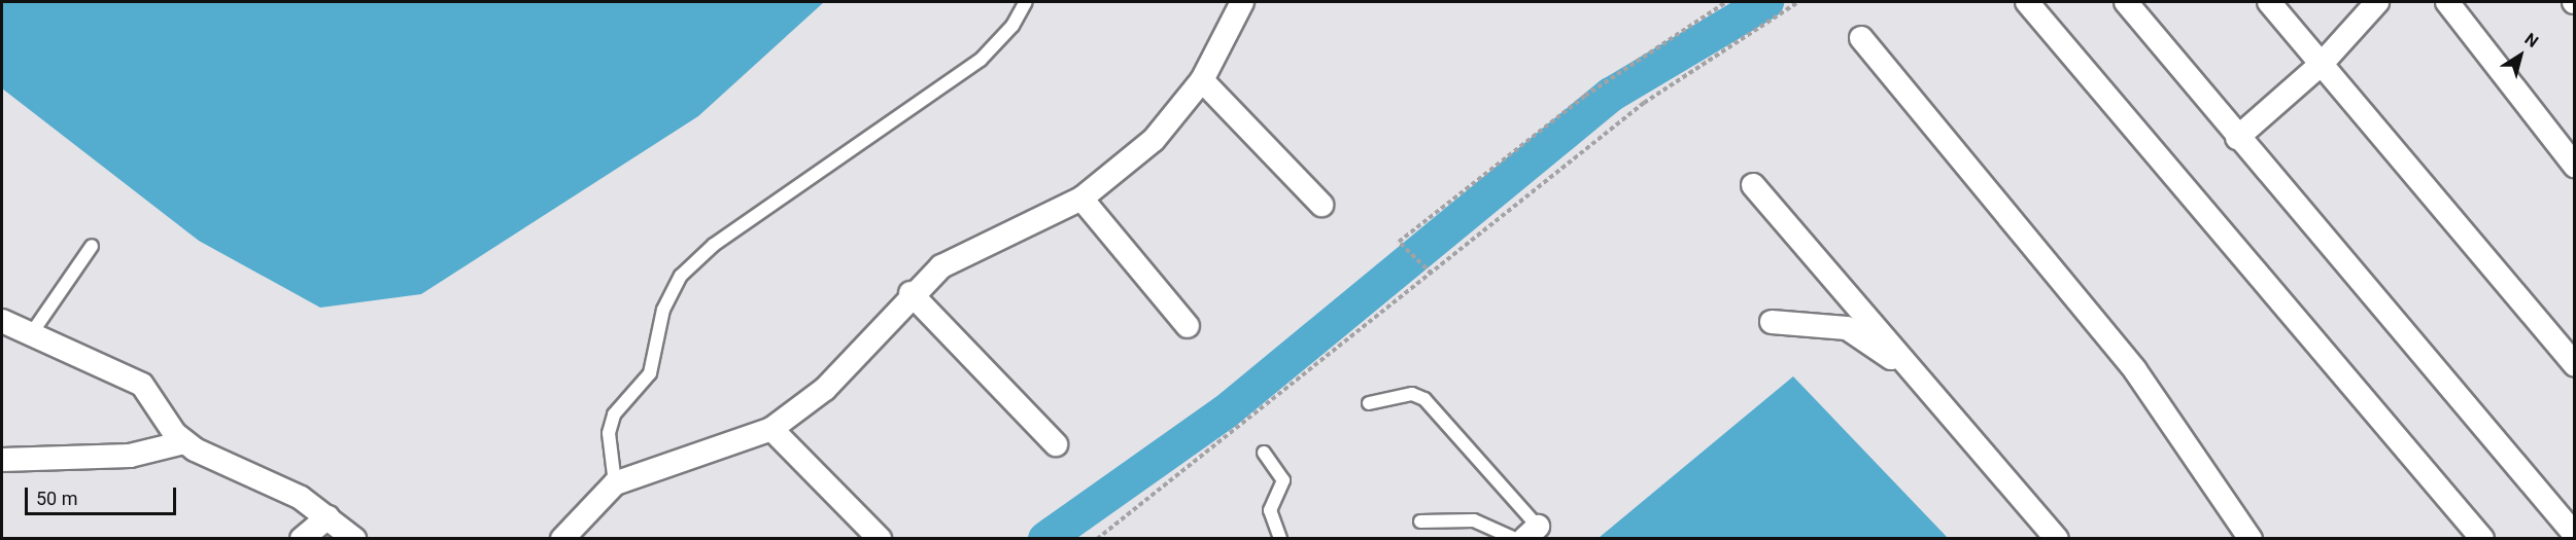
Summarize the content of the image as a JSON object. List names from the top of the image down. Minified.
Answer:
{"scale_bar":"50 m","north":"top right"}
